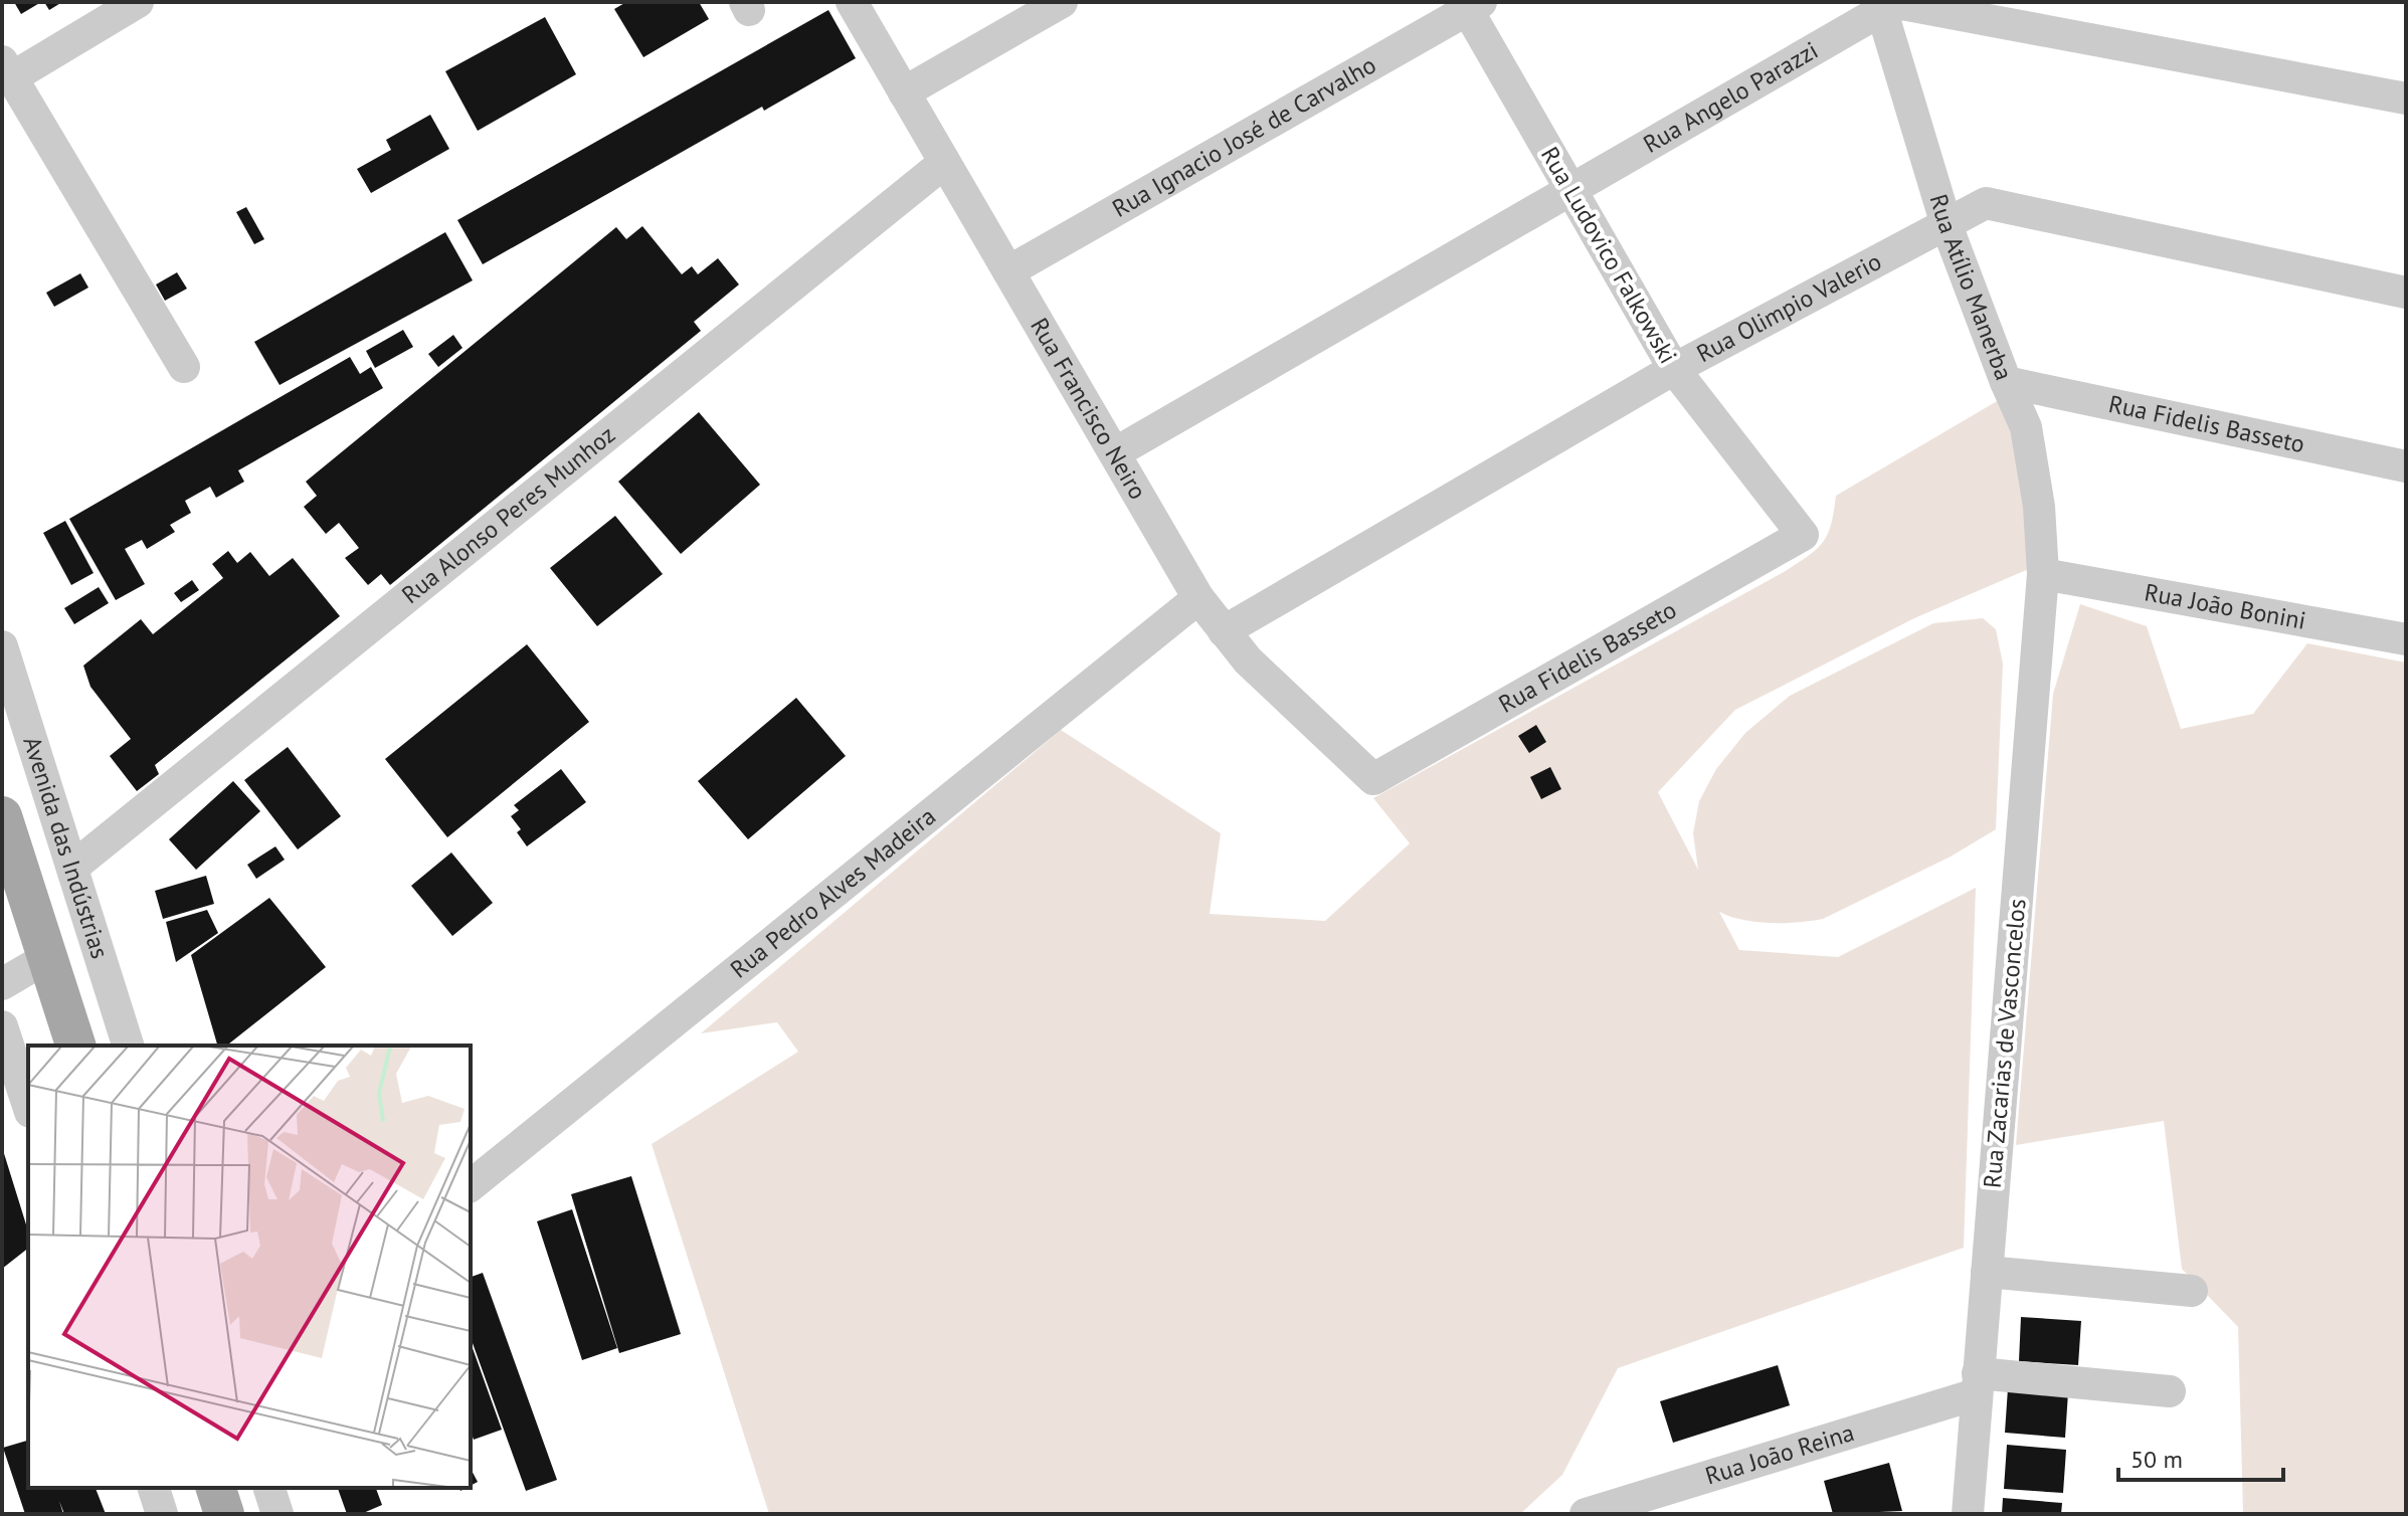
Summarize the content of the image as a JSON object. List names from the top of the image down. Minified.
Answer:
{"streets":{"main road":["Avenida das Indústrias"],"street":["Rua Angelo Parazzi","Rua Ignacio José de Carvalho","Rua Ludovico Falkowski","Rua Atílio Manerba","Rua Olimpio Valerio","Rua Francisco Neiro","Rua Fidelis Basseto","Rua Alonso Peres Munhoz","Rua João Bonini","Rua Pedro Alves Madeira","Rua Zacarias de Vasconcelos","Rua João Reina"]},"crossings":[["Rua Angelo Parazzi","Rua Ludovico Falkowski"],["Rua Angelo Parazzi","Rua Atílio Manerba"],["Rua Angelo Parazzi","Rua Francisco Neiro"],["Rua Ignacio José de Carvalho","Rua Ludovico Falkowski"],["Rua Ignacio José de Carvalho","Rua Francisco Neiro"],["Rua Ludovico Falkowski","Rua Olimpio Valerio"],["Rua Ludovico Falkowski","Rua Fidelis Basseto"],["Rua Atílio Manerba","Rua Olimpio Valerio"],["Rua Atílio Manerba","Rua Fidelis Basseto"],["Rua Atílio Manerba","Rua João Bonini"],["Rua Atílio Manerba","Rua Zacarias de Vasconcelos"],["Rua Olimpio Valerio","Rua Francisco Neiro"],["Rua Francisco Neiro","Rua Fidelis Basseto"],["Rua Francisco Neiro","Rua Alonso Peres Munhoz"],["Rua Francisco Neiro","Rua Pedro Alves Madeira"],["Rua Alonso Peres Munhoz","Avenida das Indústrias"],["Rua João Bonini","Rua Zacarias de Vasconcelos"],["Rua Zacarias de Vasconcelos","Rua João Reina"]],"scale_bar":"50 m"}
